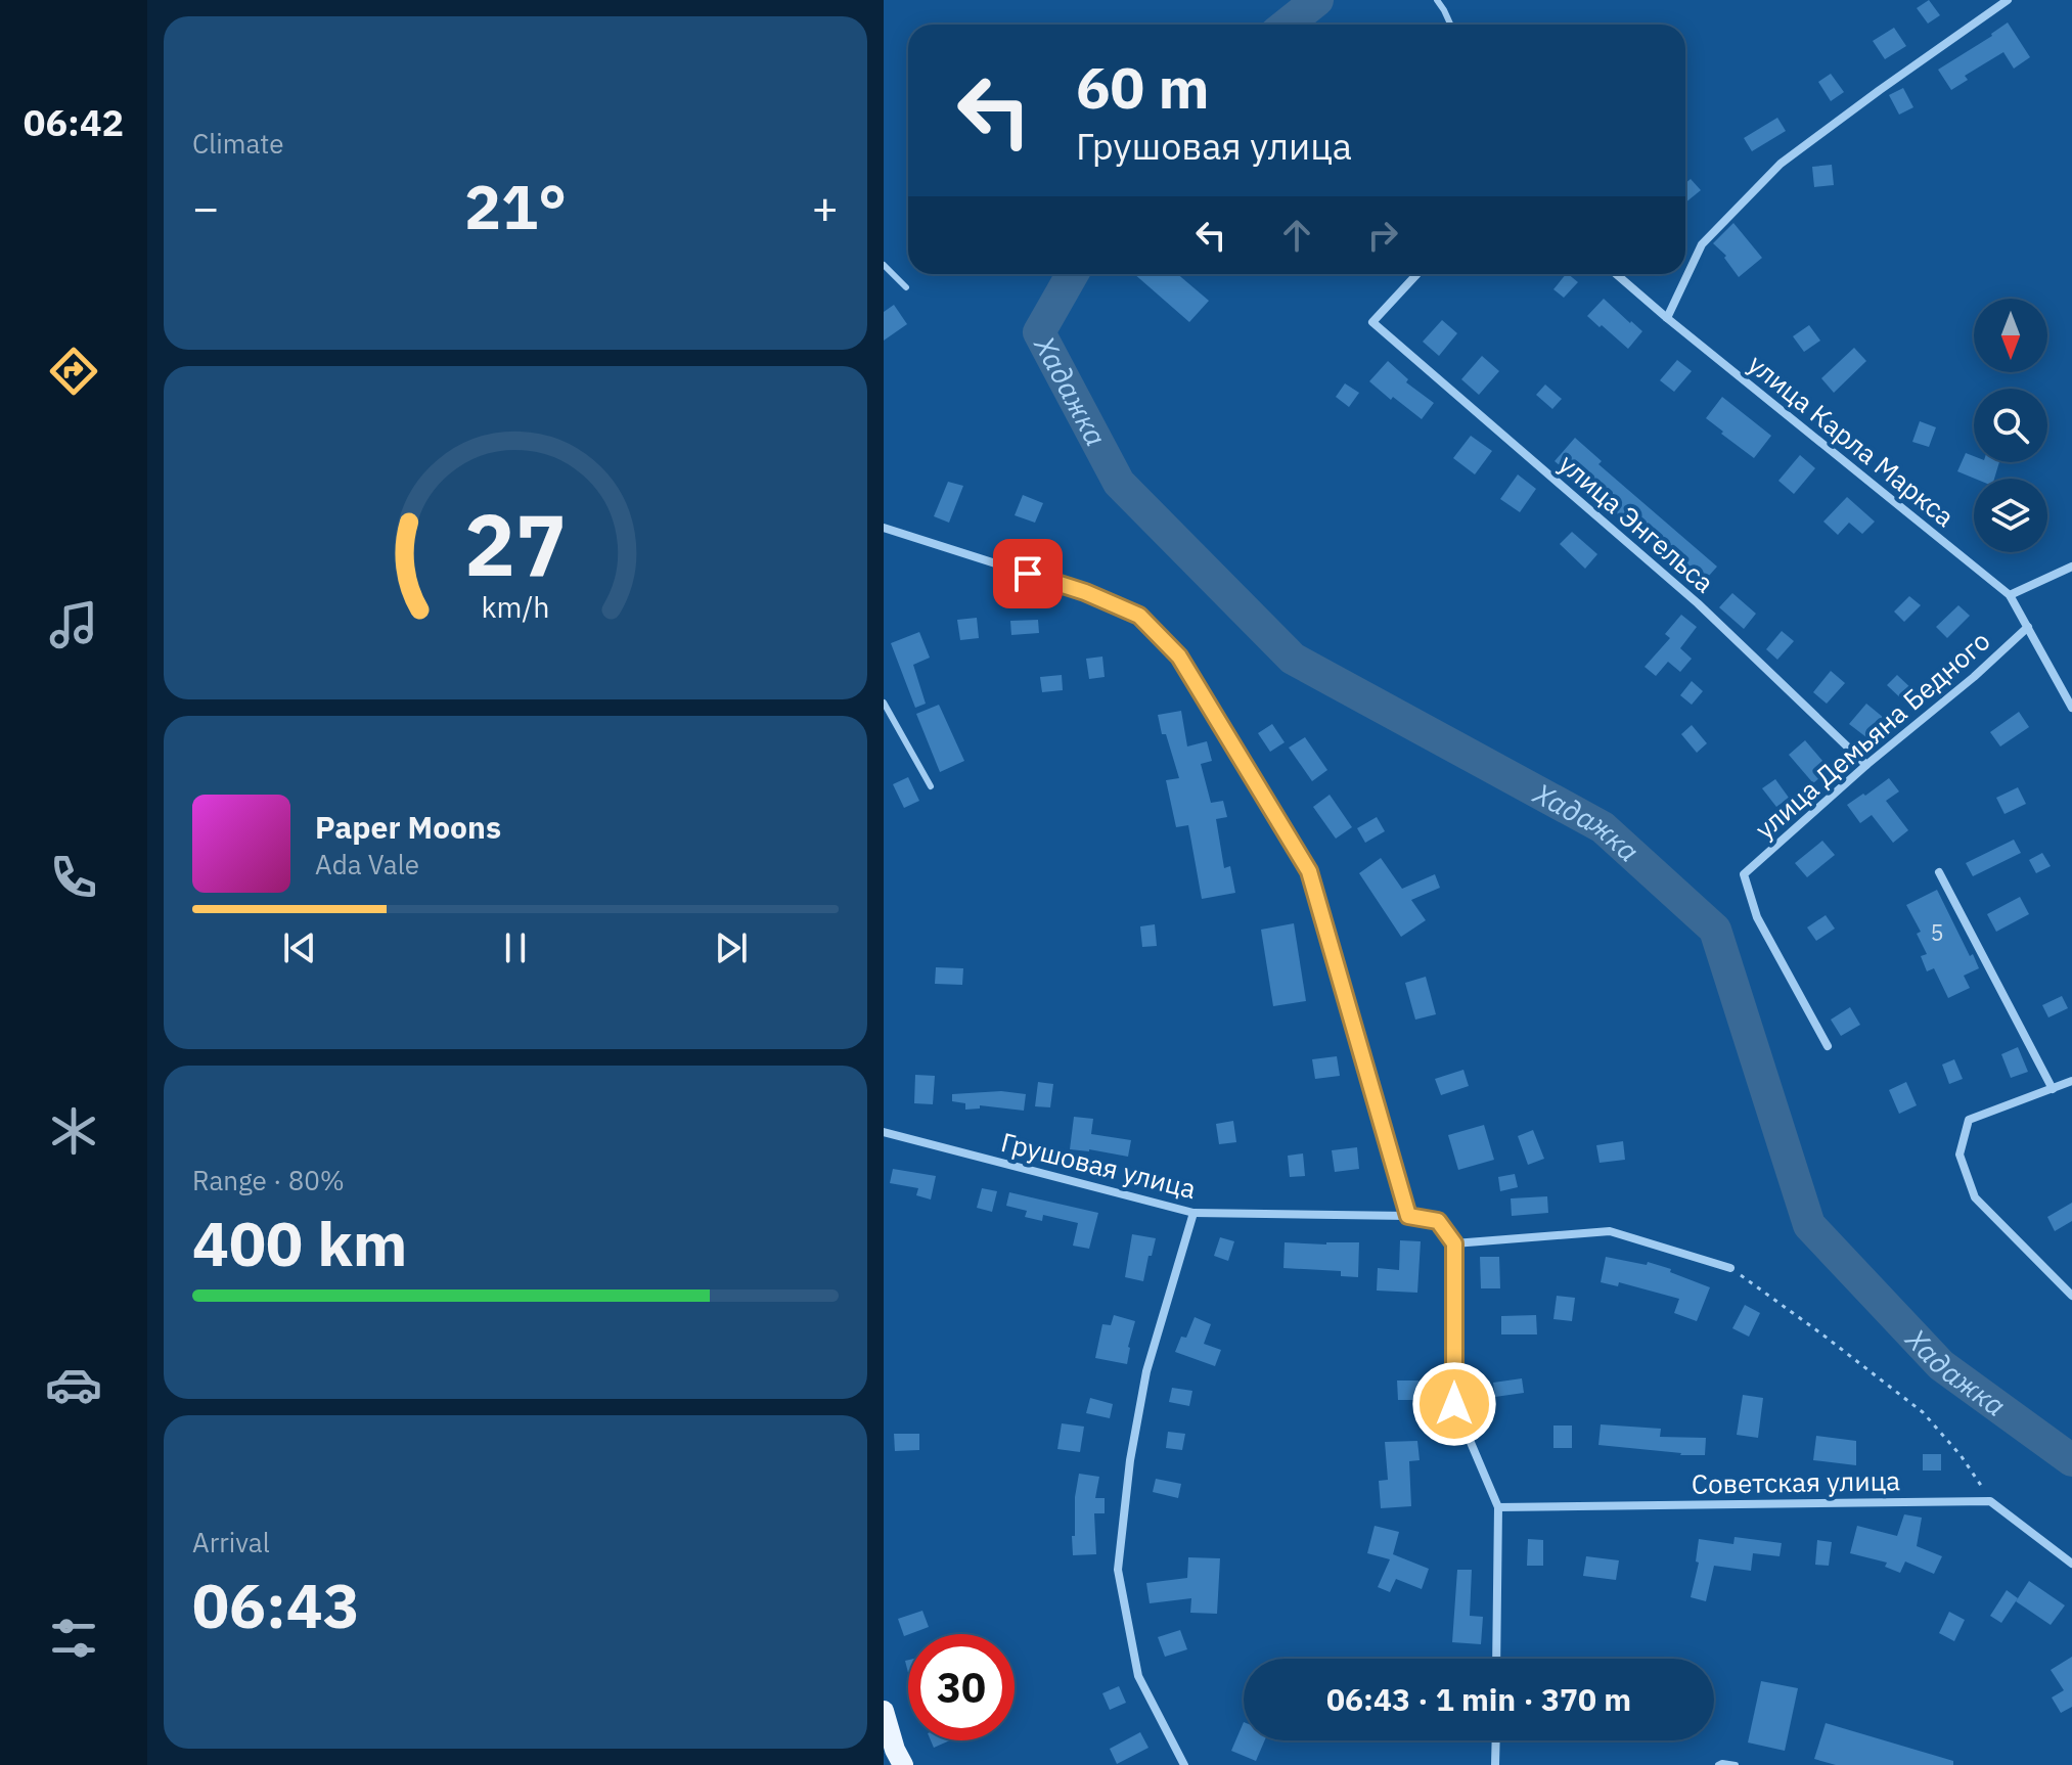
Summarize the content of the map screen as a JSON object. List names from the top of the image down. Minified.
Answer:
{"streets":{"street":["улица Карла Маркса","улица Энгельса","улица Демьяна Бедного","Грушовая улица","Советская улица"]},"crossings":[["улица Карла Маркса","улица Демьяна Бедного"],["улица Энгельса","улица Демьяна Бедного"]],"water":["Хадажка"],"house_numbers":["5"],"north":"bottom","page":{"tabs":"06:42","tile":["Climate",["Range · 80%","400 km"],["Arrival","06:43"]],"turn":["60 m","Грушовая улица"],"heat":["−","21°","+"],"song":["Paper Moons","Ada Vale"],"limit":"30","trip":"06:43 · 1 min · 370 m","gauge":["27","km/h"]}}
